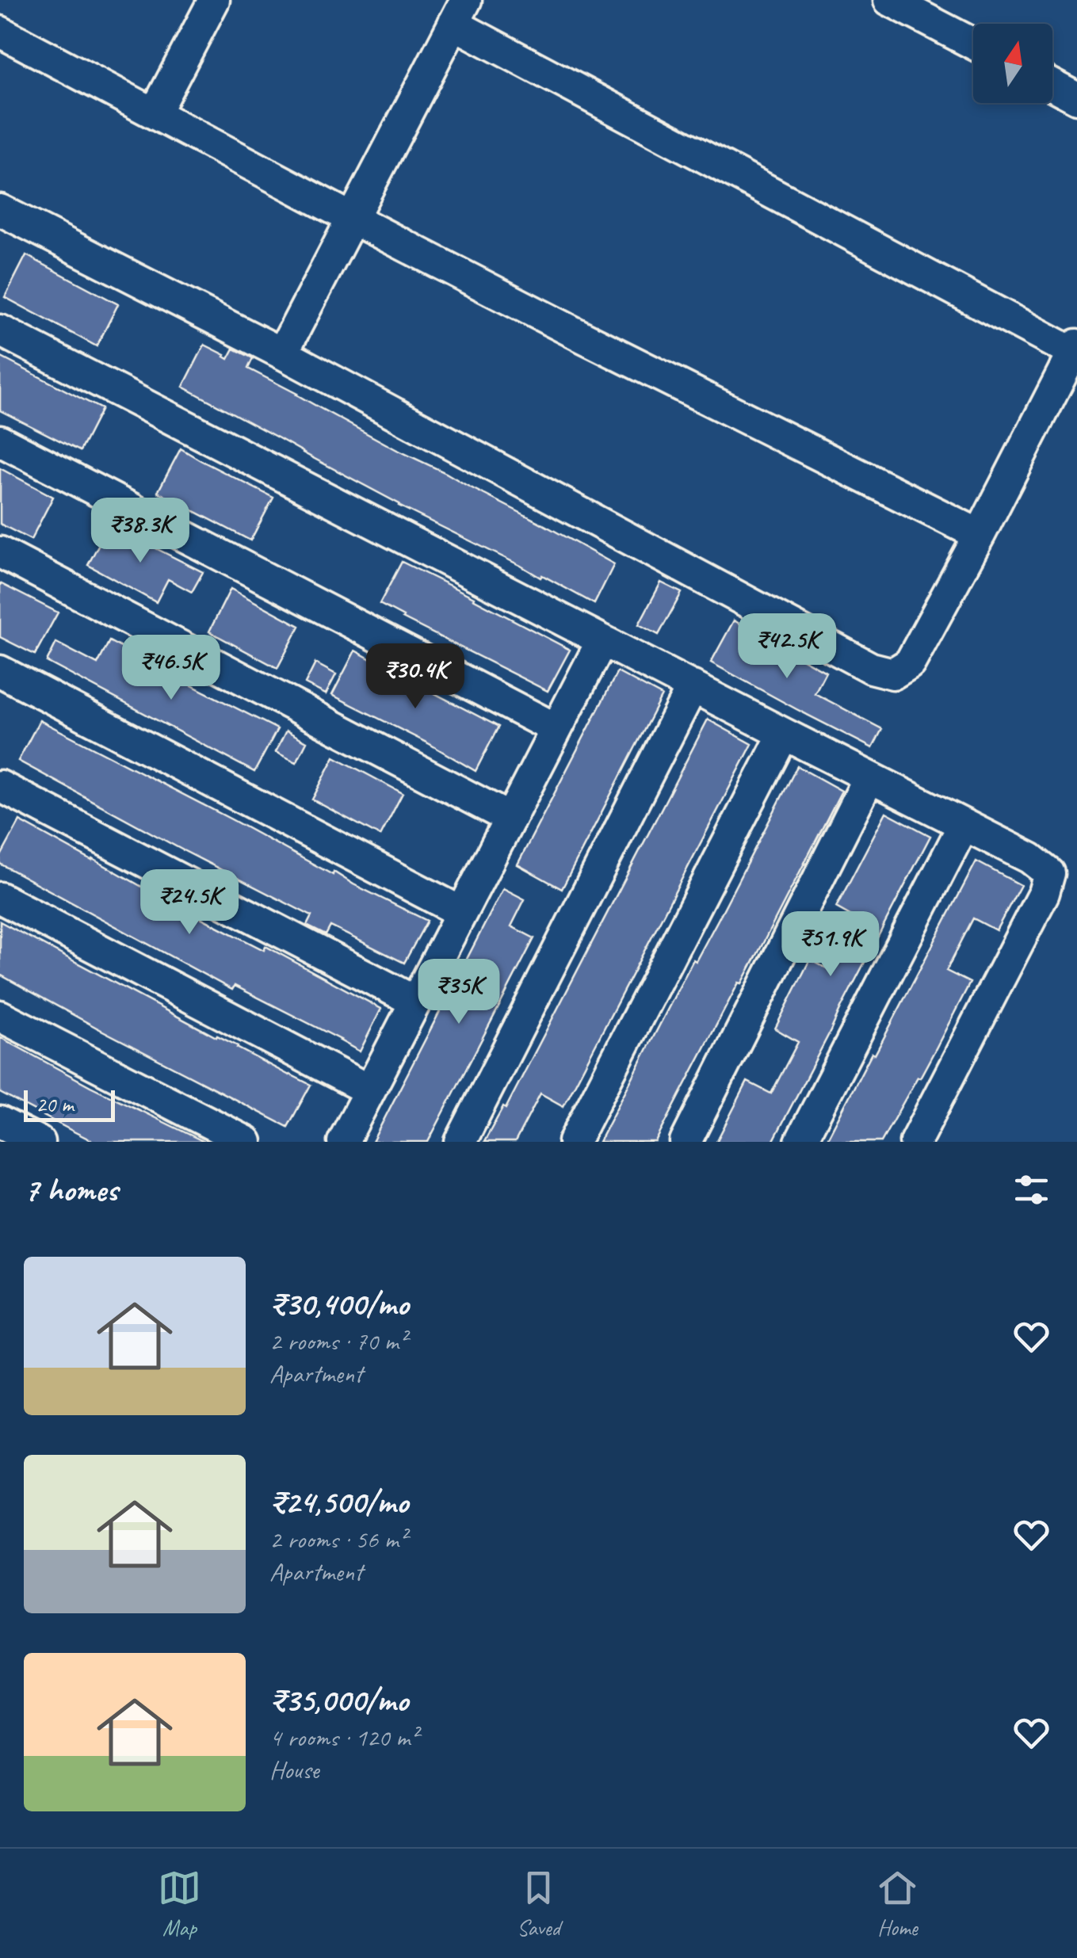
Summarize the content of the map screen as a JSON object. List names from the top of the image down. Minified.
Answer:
{"scale_bar":"20 m","north":"top","page":{"price":["₹38.3K","₹42.5K","₹46.5K","₹30.4K","₹24.5K","₹51.9K","₹35K"],"scale":"20 m","heading":"7 homes","list":[{"name":"₹30,400/mo","note":"2 rooms · 70 m² · Apartment"},{"name":"₹24,500/mo","note":"2 rooms · 56 m² · Apartment"},{"name":"₹35,000/mo","note":"4 rooms · 120 m² · House"}],"tabs":["Map","Saved","Home"]}}
